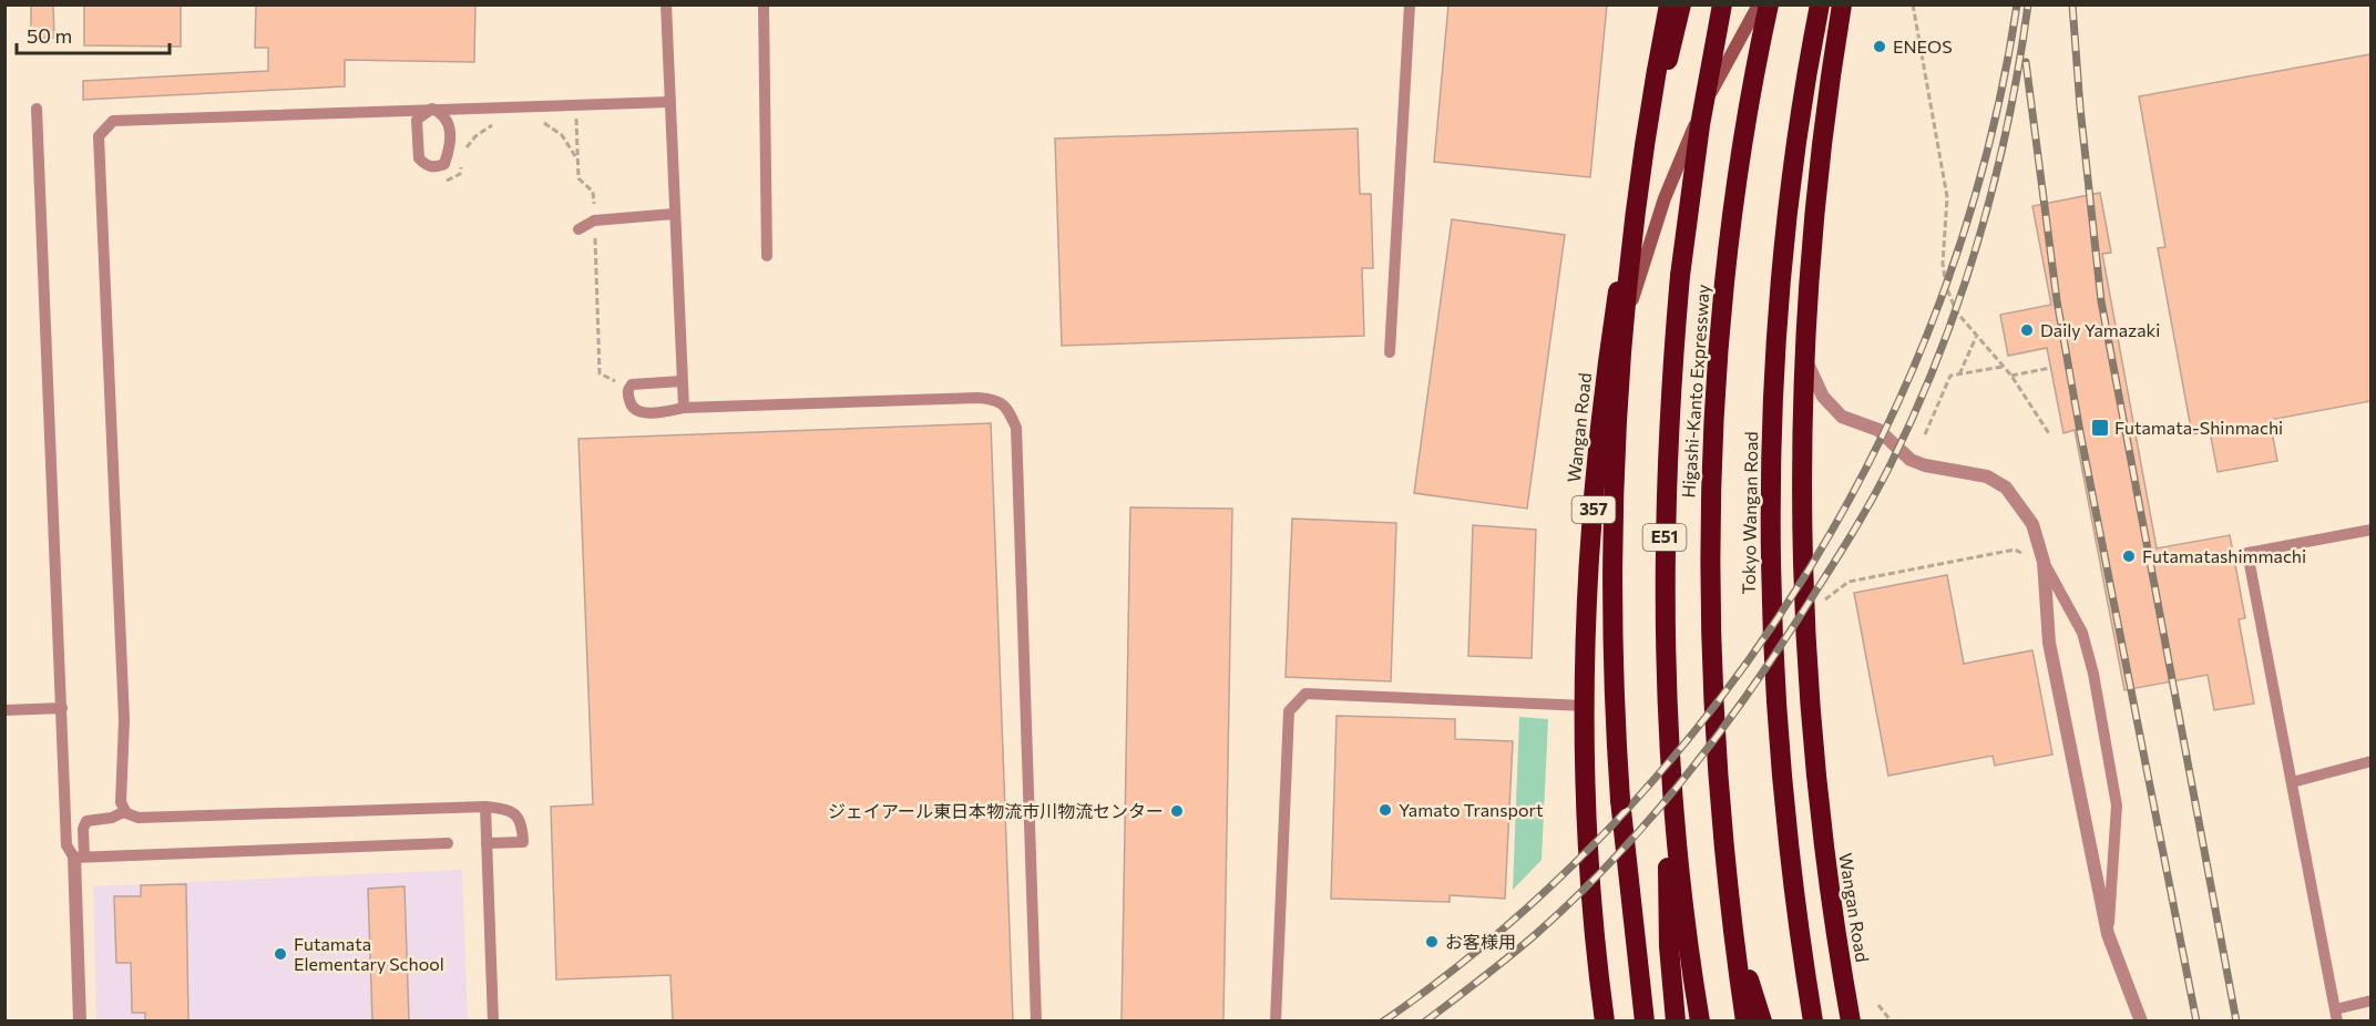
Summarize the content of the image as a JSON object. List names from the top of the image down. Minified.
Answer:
{"streets":{"highway":["Higashi-Kanto Expressway","Wangan Road","357","Tokyo Wangan Road","E51"]},"places":{"other":["ENEOS","Daily Yamazaki","Futamatashimmachi","Yamato Transport","ジェイアール東日本物流市川物流センター","お客様用","Futamata Elementary School"],"transit":["Futamata-Shinmachi"]},"scale_bar":"50 m"}
